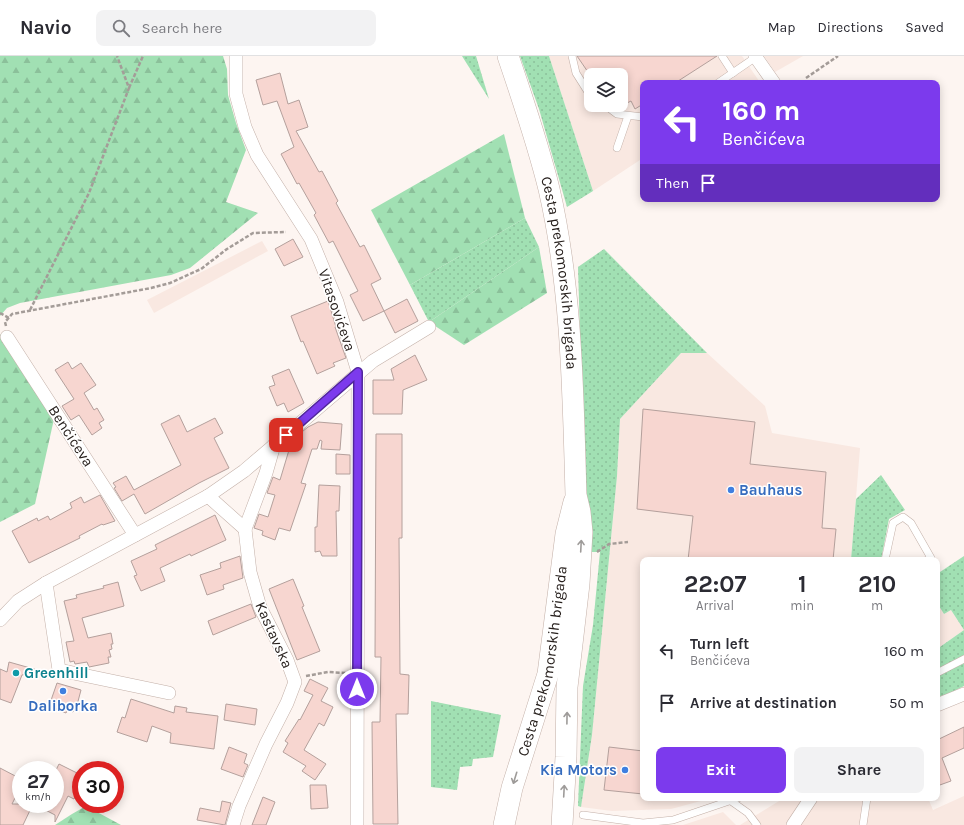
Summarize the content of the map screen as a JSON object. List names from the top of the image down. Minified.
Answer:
{"streets":{"main road":["Cesta prekomorskih brigada"],"street":["Vitasovićeva","Benčićeva","Kastavska"]},"places":["Bauhaus","Greenhill","Daliborka","Kia Motors"],"page":{"header":"Navio","search":"Search here","nav":["Map","Directions","Saved"],"turn":["160 m","Benčićeva"],"then":"Then","eta":["22:07","Arrival","1","min","210","m"],"list":[{"name":"Turn left","note":"Benčićeva","value":"160 m"},{"name":"Arrive at destination","value":"50 m"}],"buttons":["Exit","Share"],"speed":"27 km/h","limit":"30"}}
